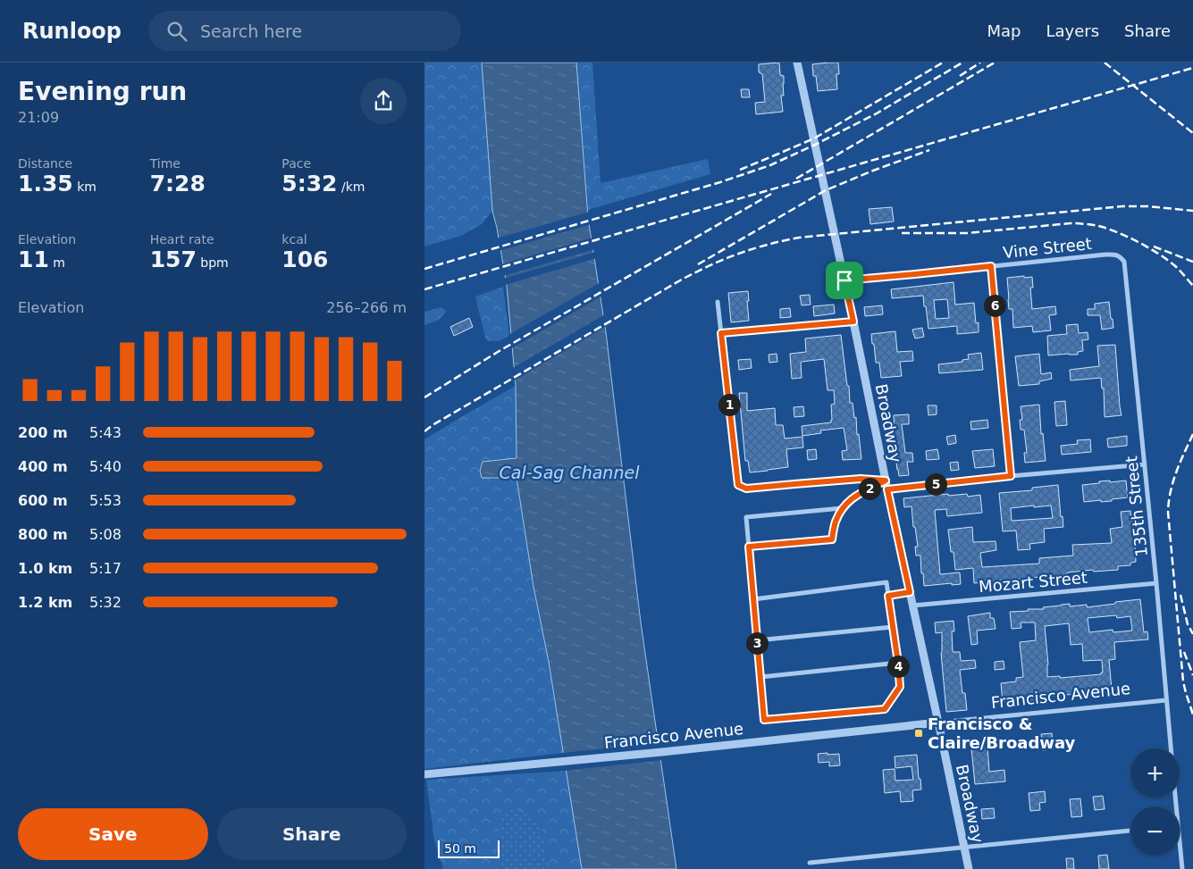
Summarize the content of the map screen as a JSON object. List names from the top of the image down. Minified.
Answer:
{"streets":{"street":["Vine Street","Broadway","135th Street","Mozart Street","Francisco Avenue"]},"crossings":[["Vine Street","Broadway"],["Vine Street","135th Street"],["Broadway","Mozart Street"],["Broadway","Francisco Avenue"],["135th Street","Mozart Street"],["135th Street","Francisco Avenue"]],"water":["Cal-Sag Channel"],"places":{"transit":["Francisco & Claire/Broadway"]},"scale_bar":"50 m","page":{"header":"Runloop","search":"Search here","nav":["Map","Layers","Share"],"heading":["Evening run","21:09"],"stats":[["Distance","1.35 km"],["Time","7:28"],["Pace","5:32 /km"],["Elevation","11 m"],["Heart rate","157 bpm"],["kcal","106"]],"chart":["Elevation","256–266 m"],"pins":["6","1","5","2","3","4"],"list":[{"name":"200 m","note":"5:43"},{"name":"400 m","note":"5:40"},{"name":"600 m","note":"5:53"},{"name":"800 m","note":"5:08"},{"name":"1.0 km","note":"5:17"},{"name":"1.2 km","note":"5:32"}],"map_buttons":["+","−"],"buttons":["Save","Share"],"scale":"50 m"}}
